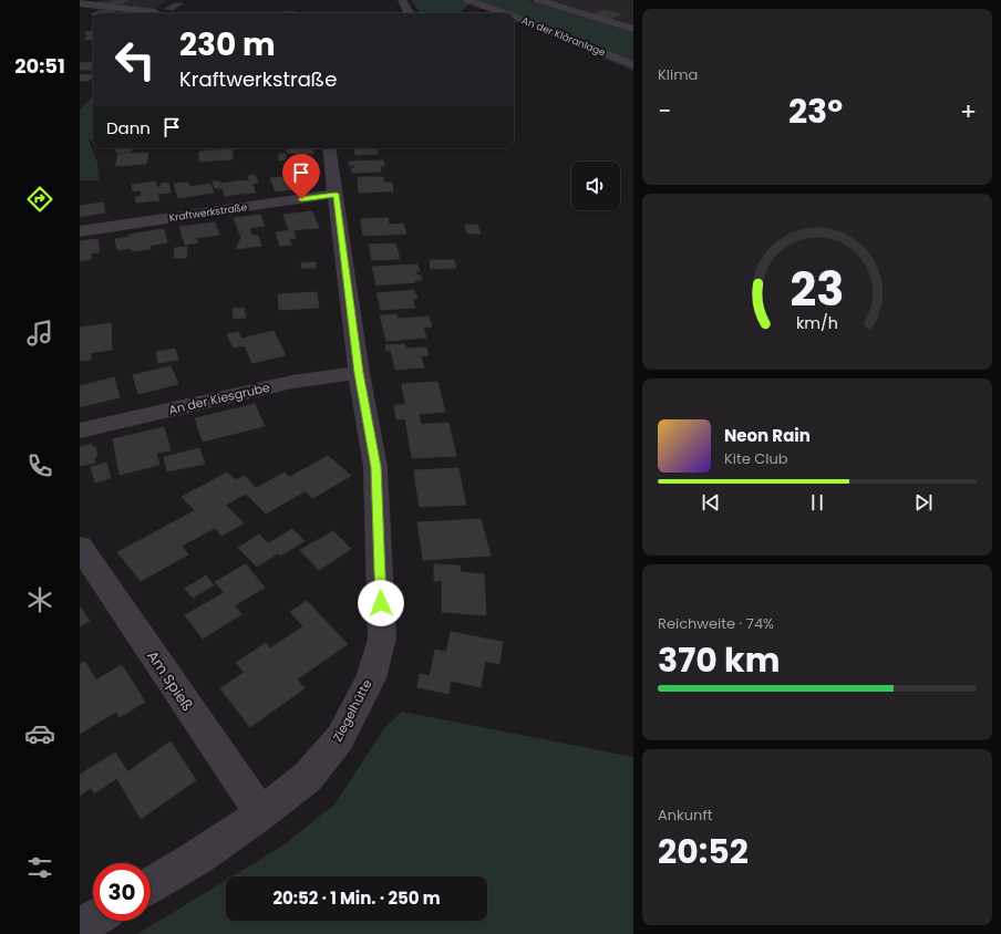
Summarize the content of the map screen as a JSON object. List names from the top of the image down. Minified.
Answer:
{"streets":{"street":["An der Kläranlage","Kraftwerkstraße","An der Kiesgrube","Am Spieß","Ziegelhütte"]},"crossings":[["Kraftwerkstraße","Ziegelhütte"],["An der Kiesgrube","Ziegelhütte"],["Am Spieß","Ziegelhütte"]],"page":{"tabs":"20:51","tile":["Klima",["Reichweite · 74%","370 km"],["Ankunft","20:52"]],"turn":["230 m","Kraftwerkstraße"],"heat":["−","23°","+"],"then":"Dann","song":["Neon Rain","Kite Club"],"limit":"30","trip":"20:52 · 1 Min. · 250 m","gauge":["23","km/h"]}}
